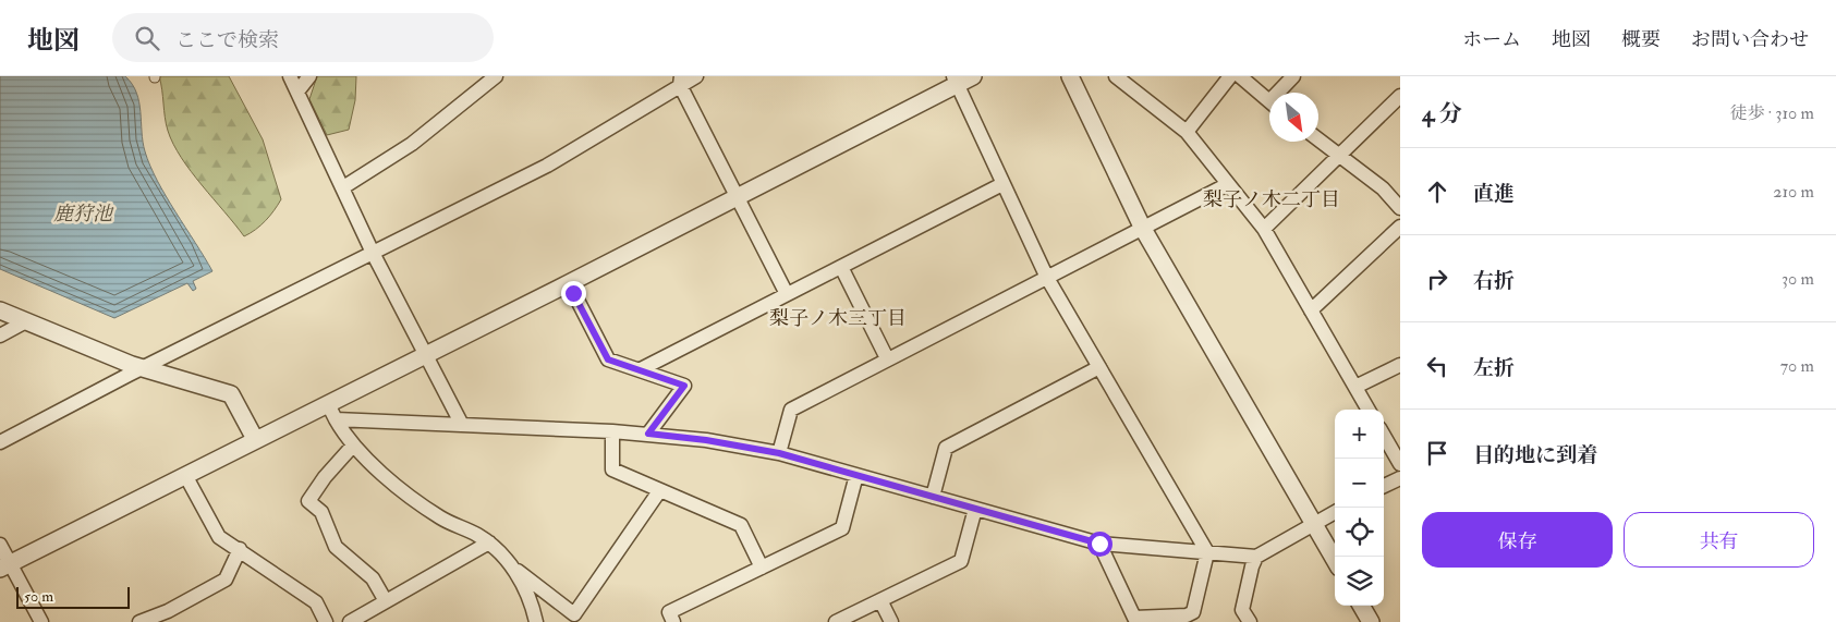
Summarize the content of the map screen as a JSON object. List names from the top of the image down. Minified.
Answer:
{"districts":["梨子ノ木二丁目","梨子ノ木三丁目"],"water":["鹿狩池"],"scale_bar":"50 m","north":"bottom right","page":{"header":"地図","search":"ここで検索","nav":["ホーム","地図","概要","お問い合わせ"],"heading":["4 分","徒歩 · 310 m"],"list":[["直進","210 m"],["右折","30 m"],["左折","70 m"],"目的地に到着"],"map_buttons":["+","−"],"buttons":["保存","共有"],"scale":"50 m"}}
